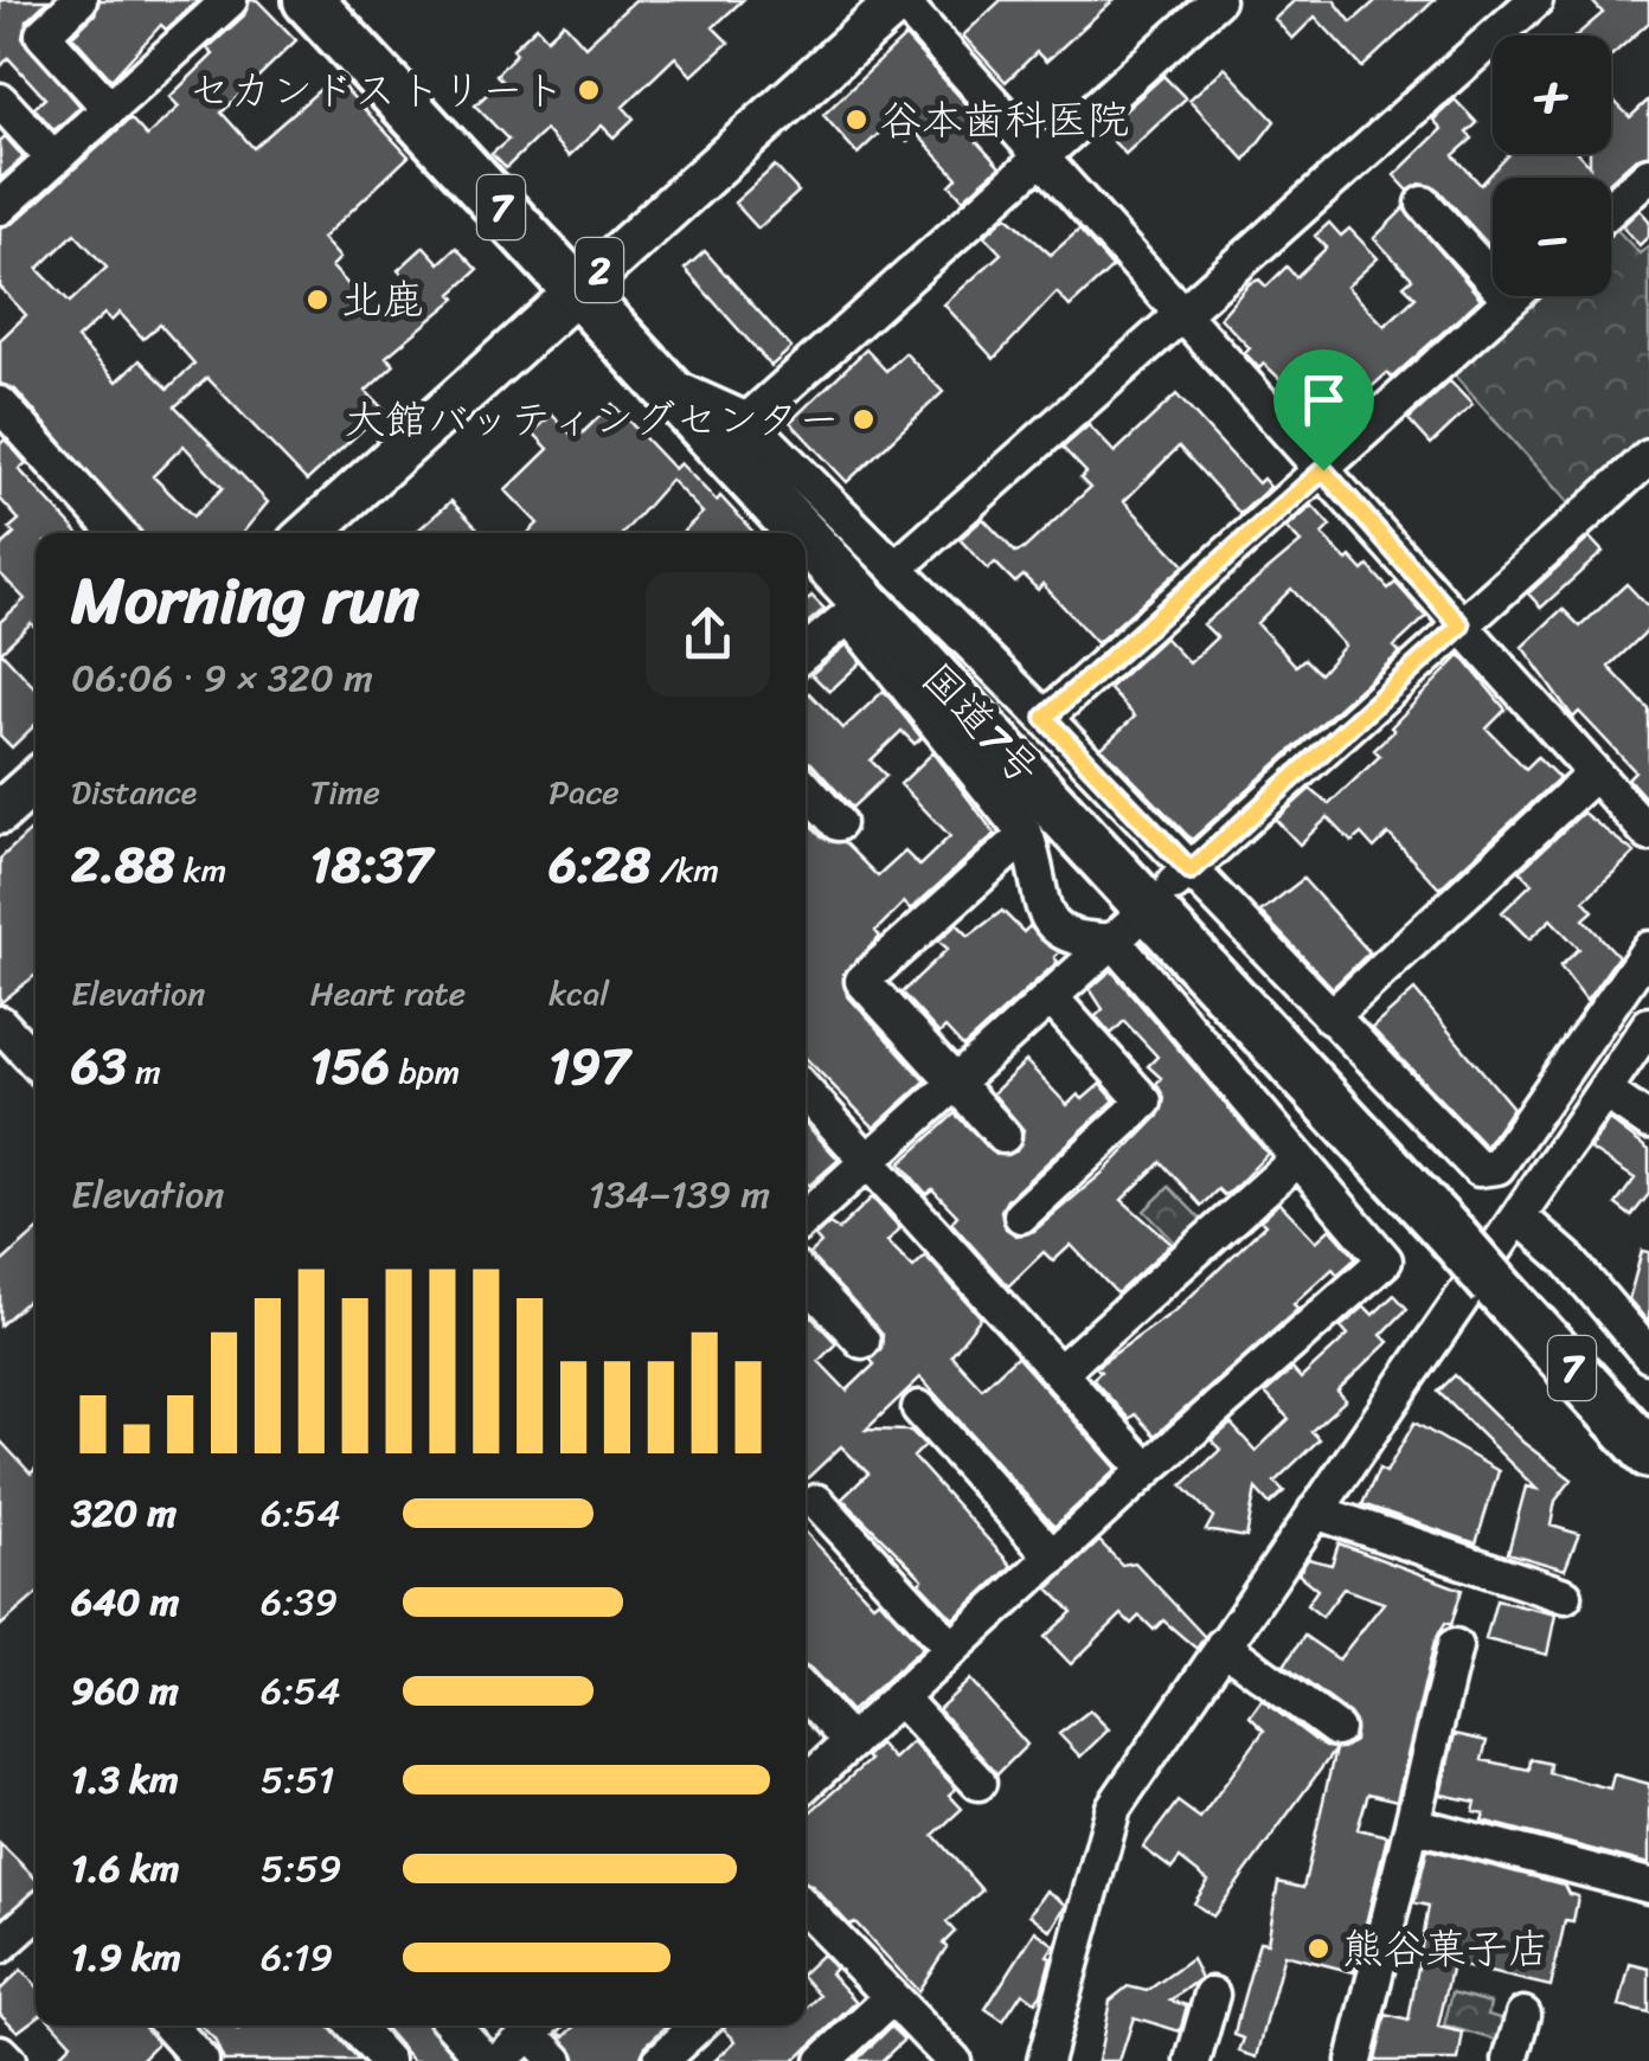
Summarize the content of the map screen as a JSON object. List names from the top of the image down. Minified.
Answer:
{"streets":{"highway":["7","国道7号"],"main road":["2"]},"crossings":[["2","国道7号"]],"places":["セカンドストリート","谷本歯科医院","北鹿","大館バッティングセンター","熊谷菓子店"],"page":{"map_buttons":["+","−"],"heading":["Morning run","06:06 · 9 × 320 m"],"stats":[["Distance","2.88 km"],["Time","18:37"],["Pace","6:28 /km"],["Elevation","63 m"],["Heart rate","156 bpm"],["kcal","197"]],"chart":["Elevation","134–139 m"],"list":[{"name":"320 m","note":"6:54"},{"name":"640 m","note":"6:39"},{"name":"960 m","note":"6:54"},{"name":"1.3 km","note":"5:51"},{"name":"1.6 km","note":"5:59"},{"name":"1.9 km","note":"6:19"}]}}
